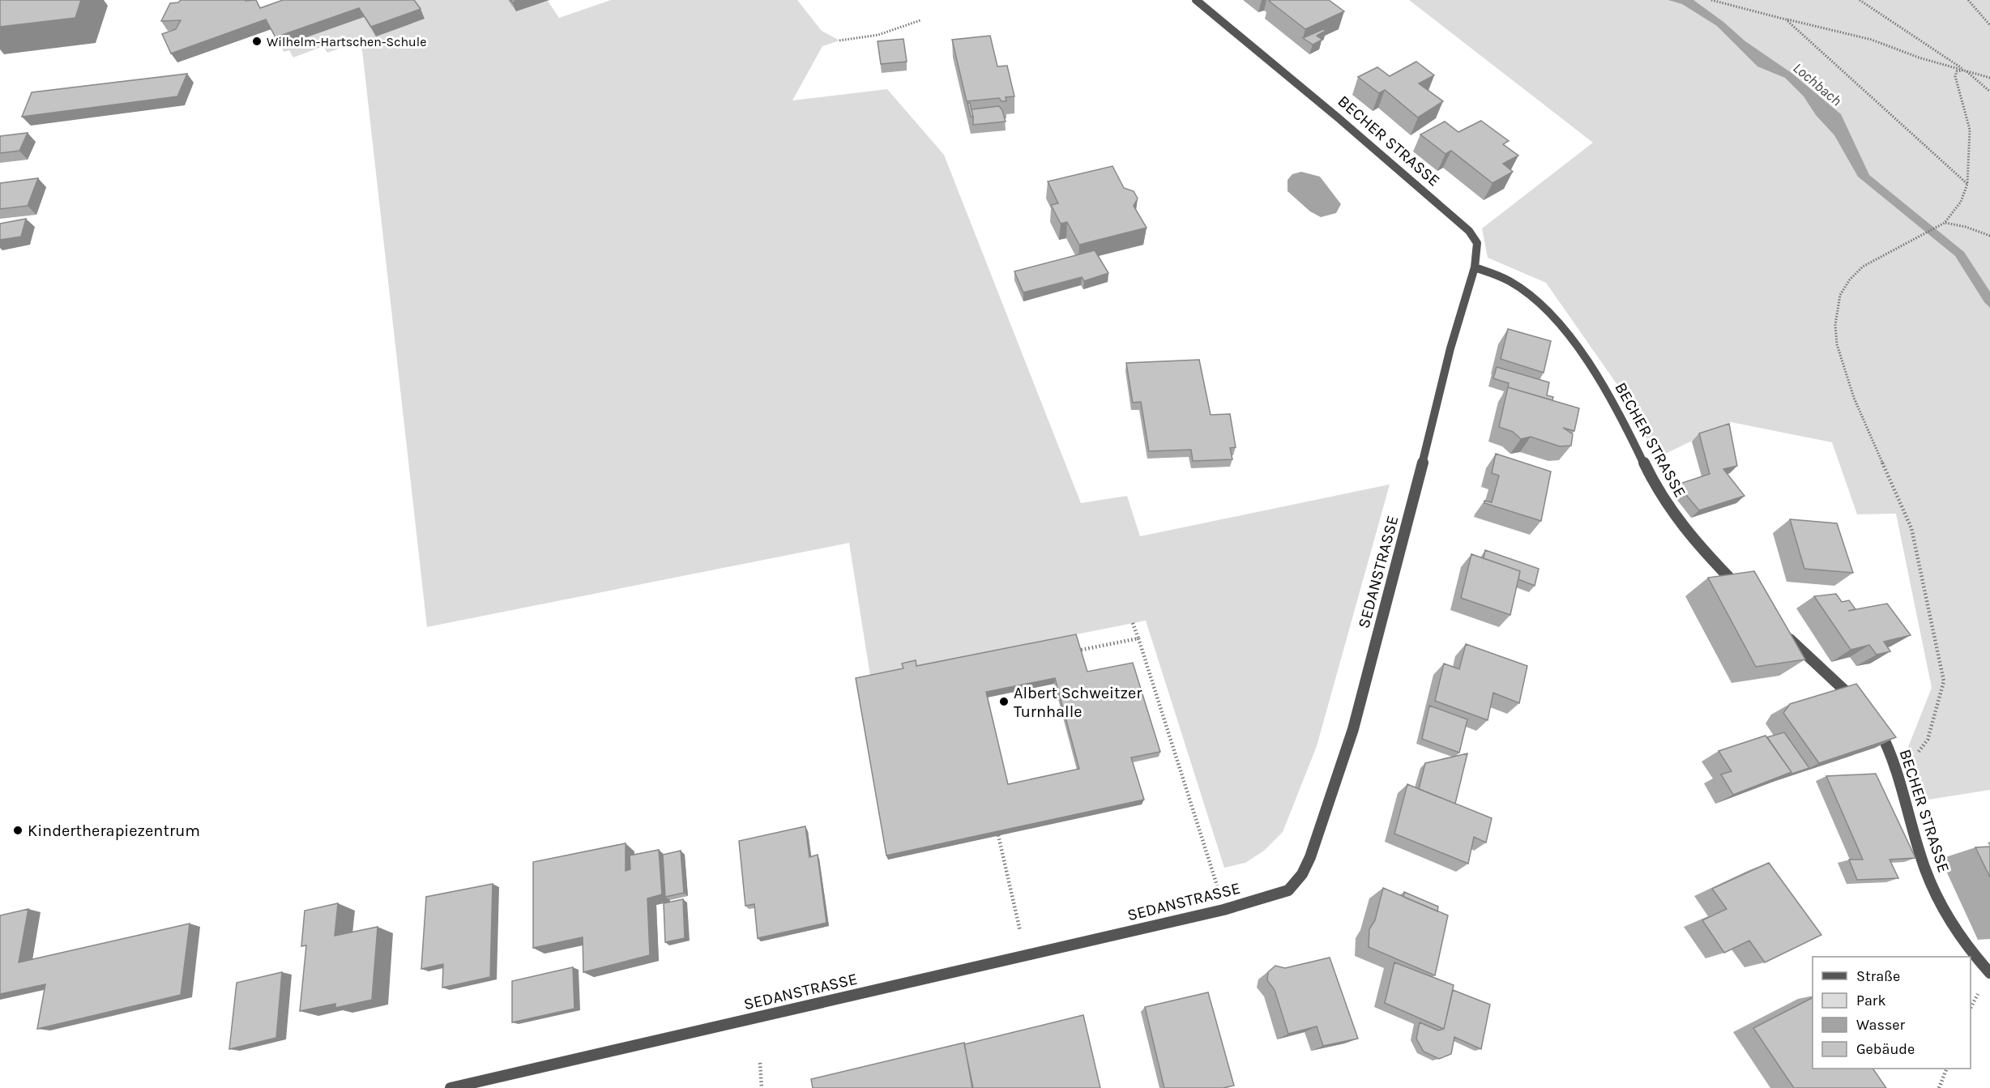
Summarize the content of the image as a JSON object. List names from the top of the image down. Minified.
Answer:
{"streets":{"street":["BECHER STRASSE","SEDANSTRASSE"]},"crossings":[["BECHER STRASSE","SEDANSTRASSE"]],"water":["Lochbach"],"places":["Wilhelm-Hartschen-Schule","Albert Schweitzer Turnhalle","Kindertherapiezentrum"],"legend":["Straße","Park","Wasser","Gebäude"]}
